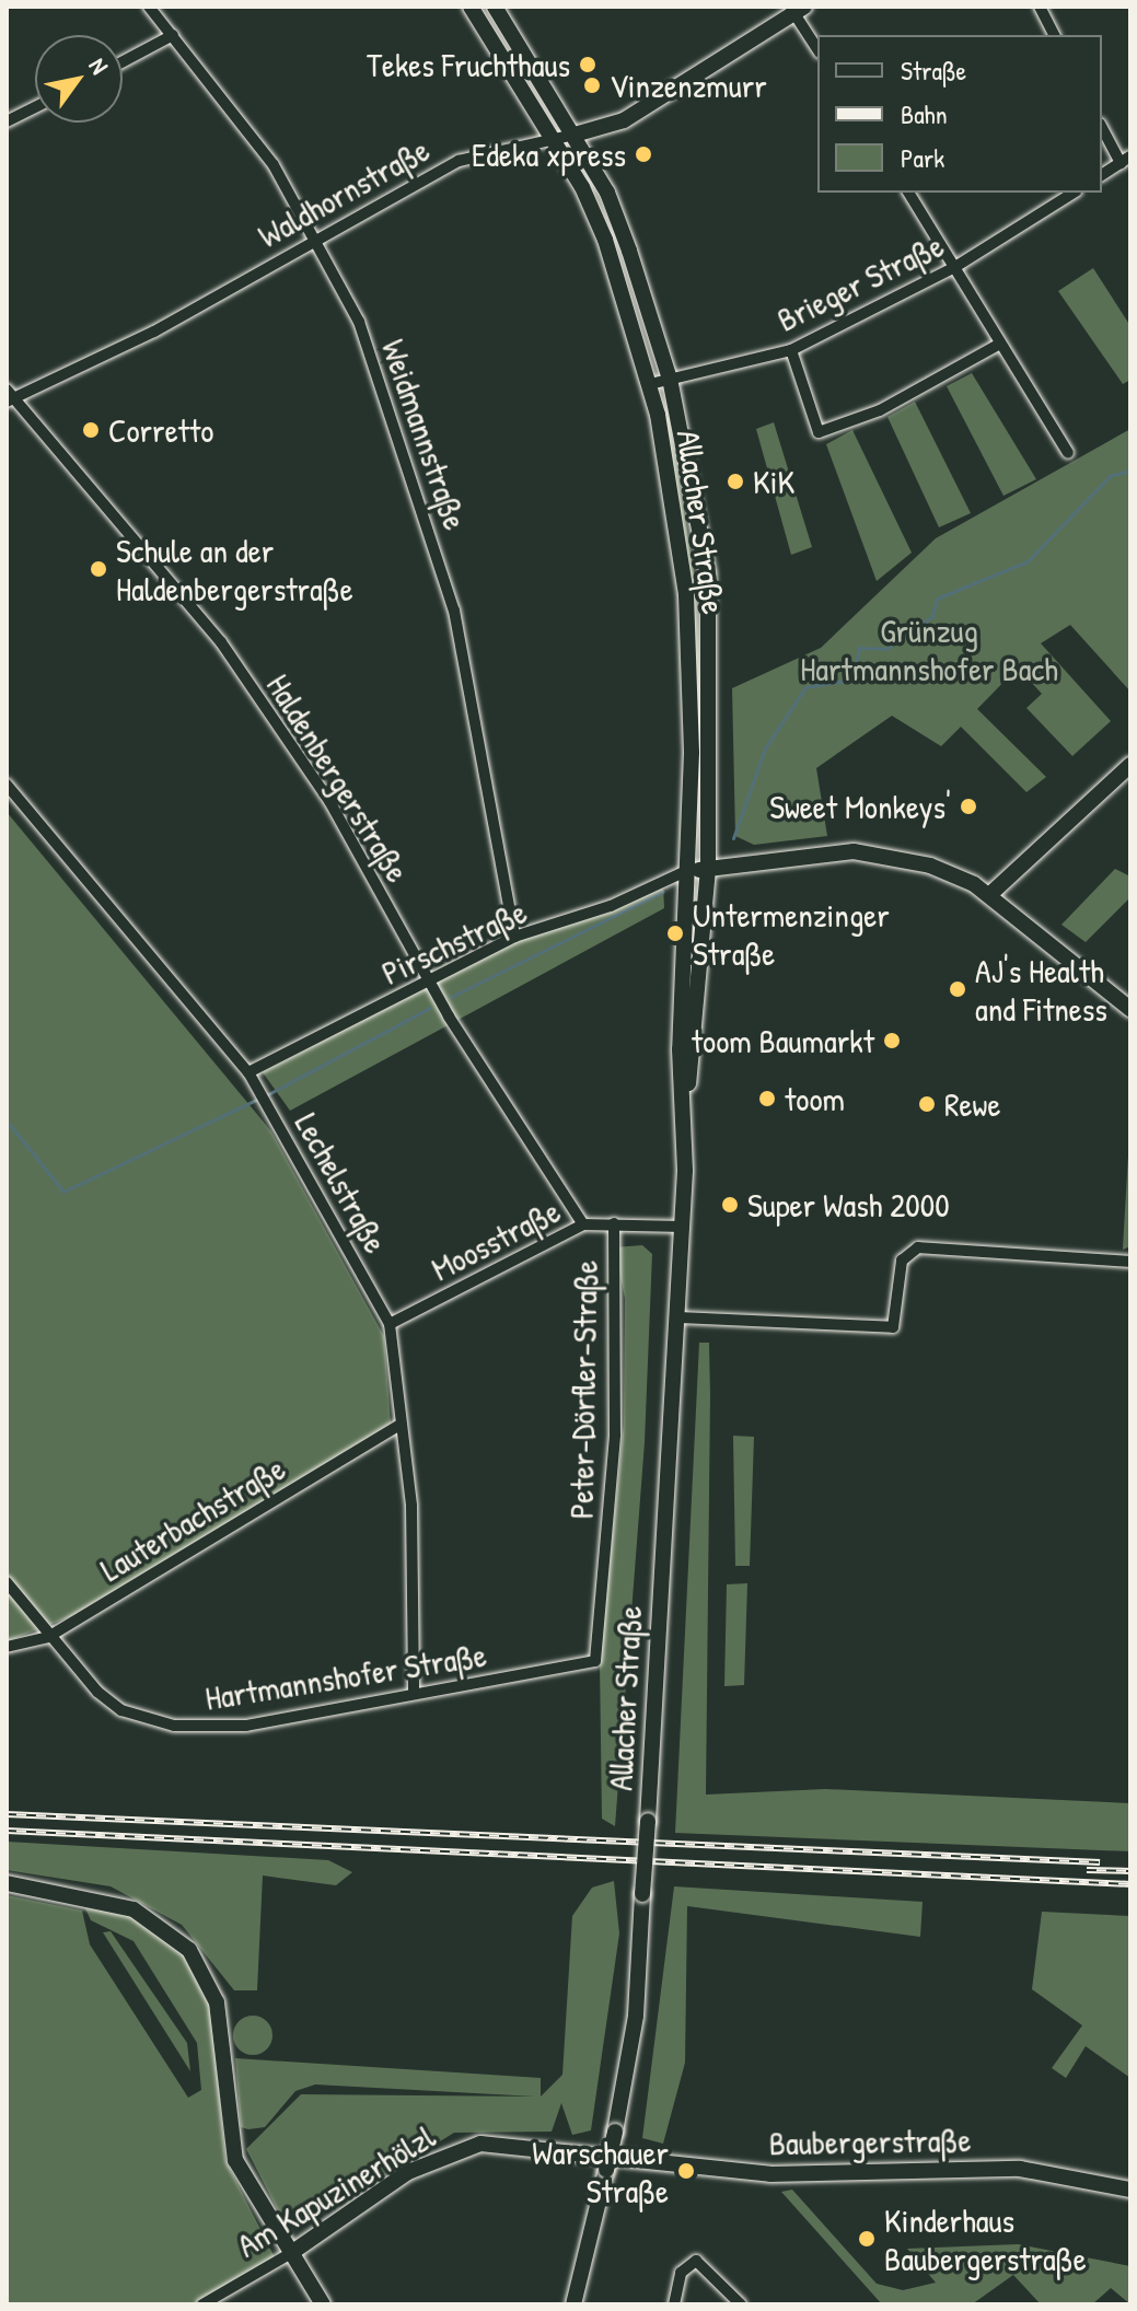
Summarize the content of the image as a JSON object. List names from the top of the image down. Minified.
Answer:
{"streets":{"main road":["Waldhornstraße","Allacher Straße","Baubergerstraße","Am Kapuzinerhölzl"],"street":["Brieger Straße","Weidmannstraße","Haldenbergerstraße","Pirschstraße","Lechelstraße","Moosstraße","Peter-Dörfler-Straße","Lauterbachstraße","Hartmannshofer Straße"]},"crossings":[["Waldhornstraße","Weidmannstraße"],["Waldhornstraße","Allacher Straße"],["Waldhornstraße","Haldenbergerstraße"],["Brieger Straße","Allacher Straße"],["Weidmannstraße","Pirschstraße"],["Allacher Straße","Pirschstraße"],["Allacher Straße","Moosstraße"],["Allacher Straße","Baubergerstraße"],["Allacher Straße","Am Kapuzinerhölzl"],["Haldenbergerstraße","Pirschstraße"],["Haldenbergerstraße","Moosstraße"],["Pirschstraße","Lechelstraße"],["Lechelstraße","Moosstraße"],["Lechelstraße","Lauterbachstraße"],["Lechelstraße","Hartmannshofer Straße"],["Moosstraße","Peter-Dörfler-Straße"],["Peter-Dörfler-Straße","Hartmannshofer Straße"],["Lauterbachstraße","Hartmannshofer Straße"],["Baubergerstraße","Am Kapuzinerhölzl"]],"parks":["Grünzug Hartmannshofer Bach"],"places":["Tekes Fruchthaus","Vinzenzmurr","Edeka xpress","Corretto","KiK","Schule an der Haldenbergerstraße","Sweet Monkeys'","Untermenzinger Straße","AJ's Health and Fitness","toom Baumarkt","toom","Rewe","Super Wash 2000","Warschauer Straße","Kinderhaus Baubergerstraße"],"legend":["Straße","Bahn","Park"],"north":"top right"}
